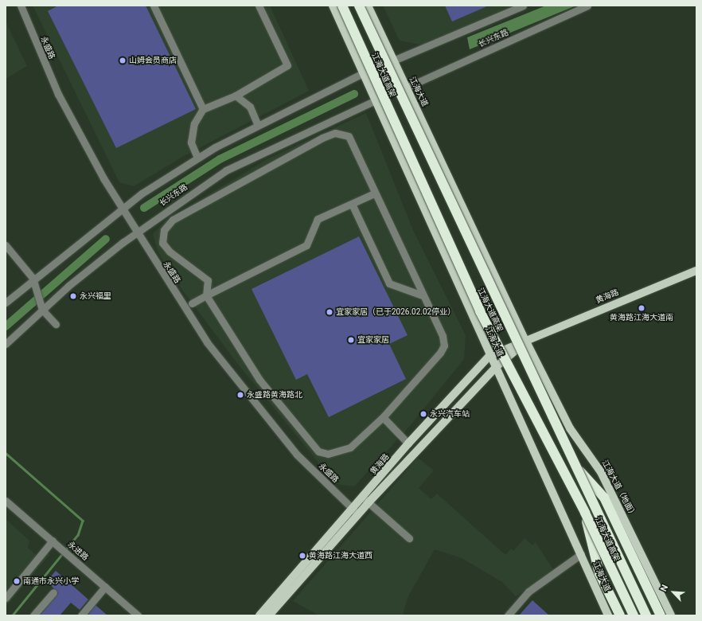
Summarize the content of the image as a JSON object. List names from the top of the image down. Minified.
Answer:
{"streets":{"highway":["江海大道高架"],"main road":["江海大道","黄海路","江海大道（地面）"],"street":["长兴东路","永盛路","永进路"]},"crossings":[["长兴东路","永盛路"],["长兴东路","江海大道"],["永盛路","黄海路"],["江海大道","黄海路"],["江海大道","江海大道（地面）"],["黄海路","江海大道（地面）"]],"places":["山姆会员商店","永兴福里","黄海路江海大道南","宜家家居（已于2026.02.02停业）","宜家家居","永盛路黄海路北","永兴汽车站","黄海路江海大道西","南通市永兴小学"],"north":"top left"}
